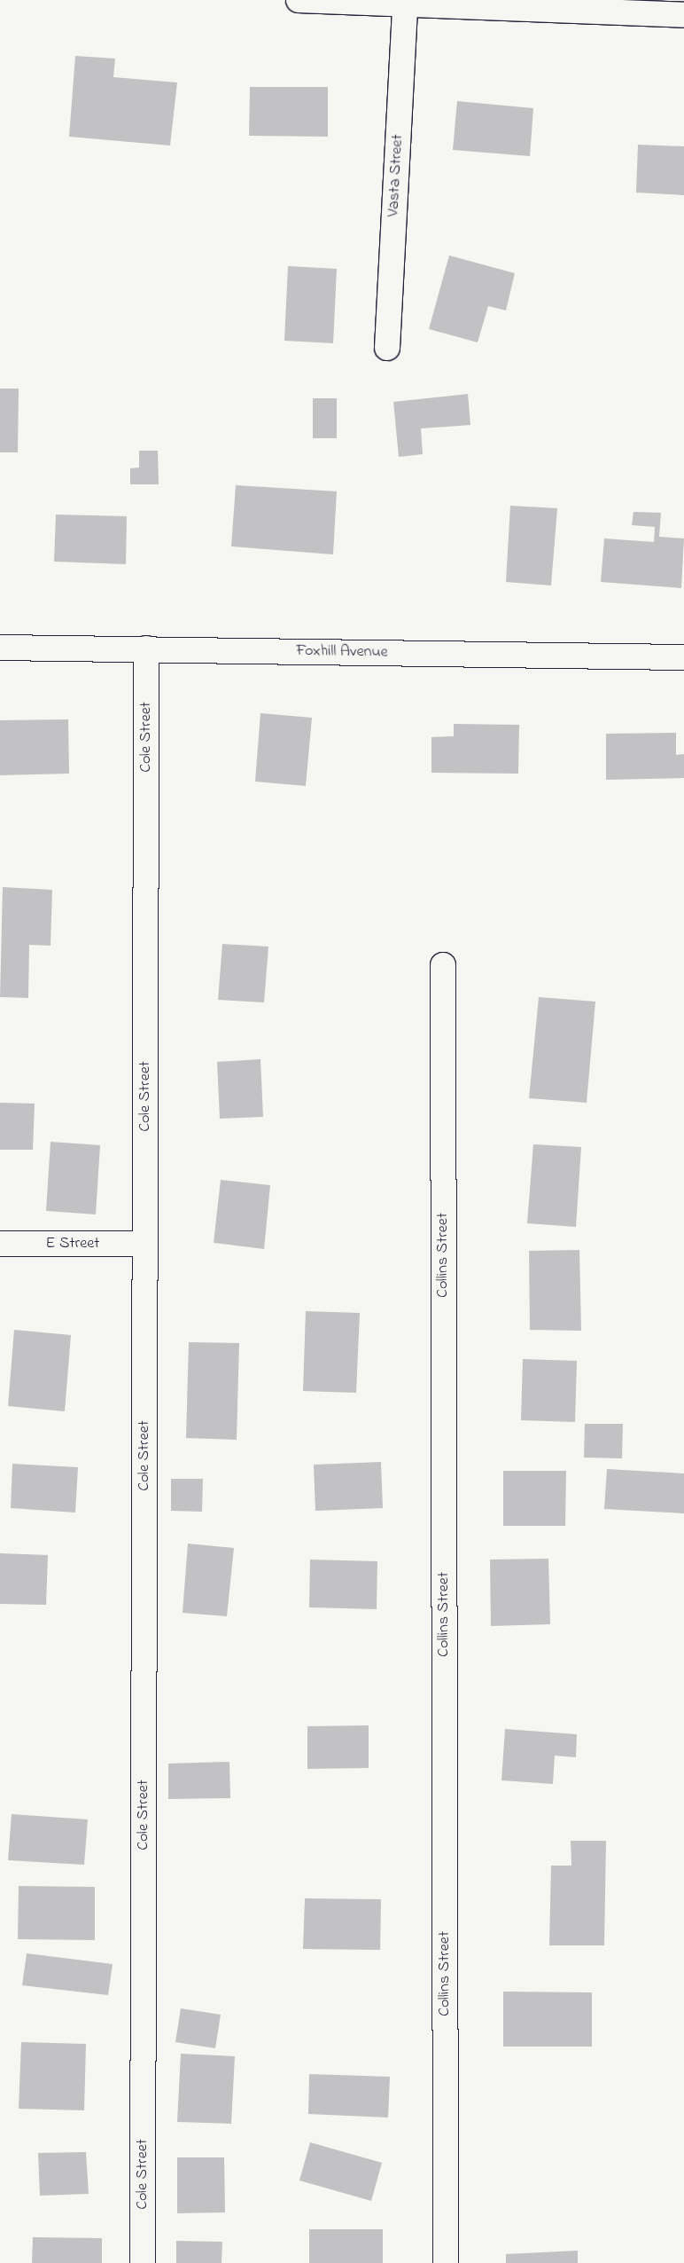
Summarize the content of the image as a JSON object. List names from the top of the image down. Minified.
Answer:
{"streets":{"street":["Vasta Street","Foxhill Avenue","Cole Street","E Street","Collins Street"]},"crossings":[["Foxhill Avenue","Cole Street"],["Cole Street","E Street"]]}
